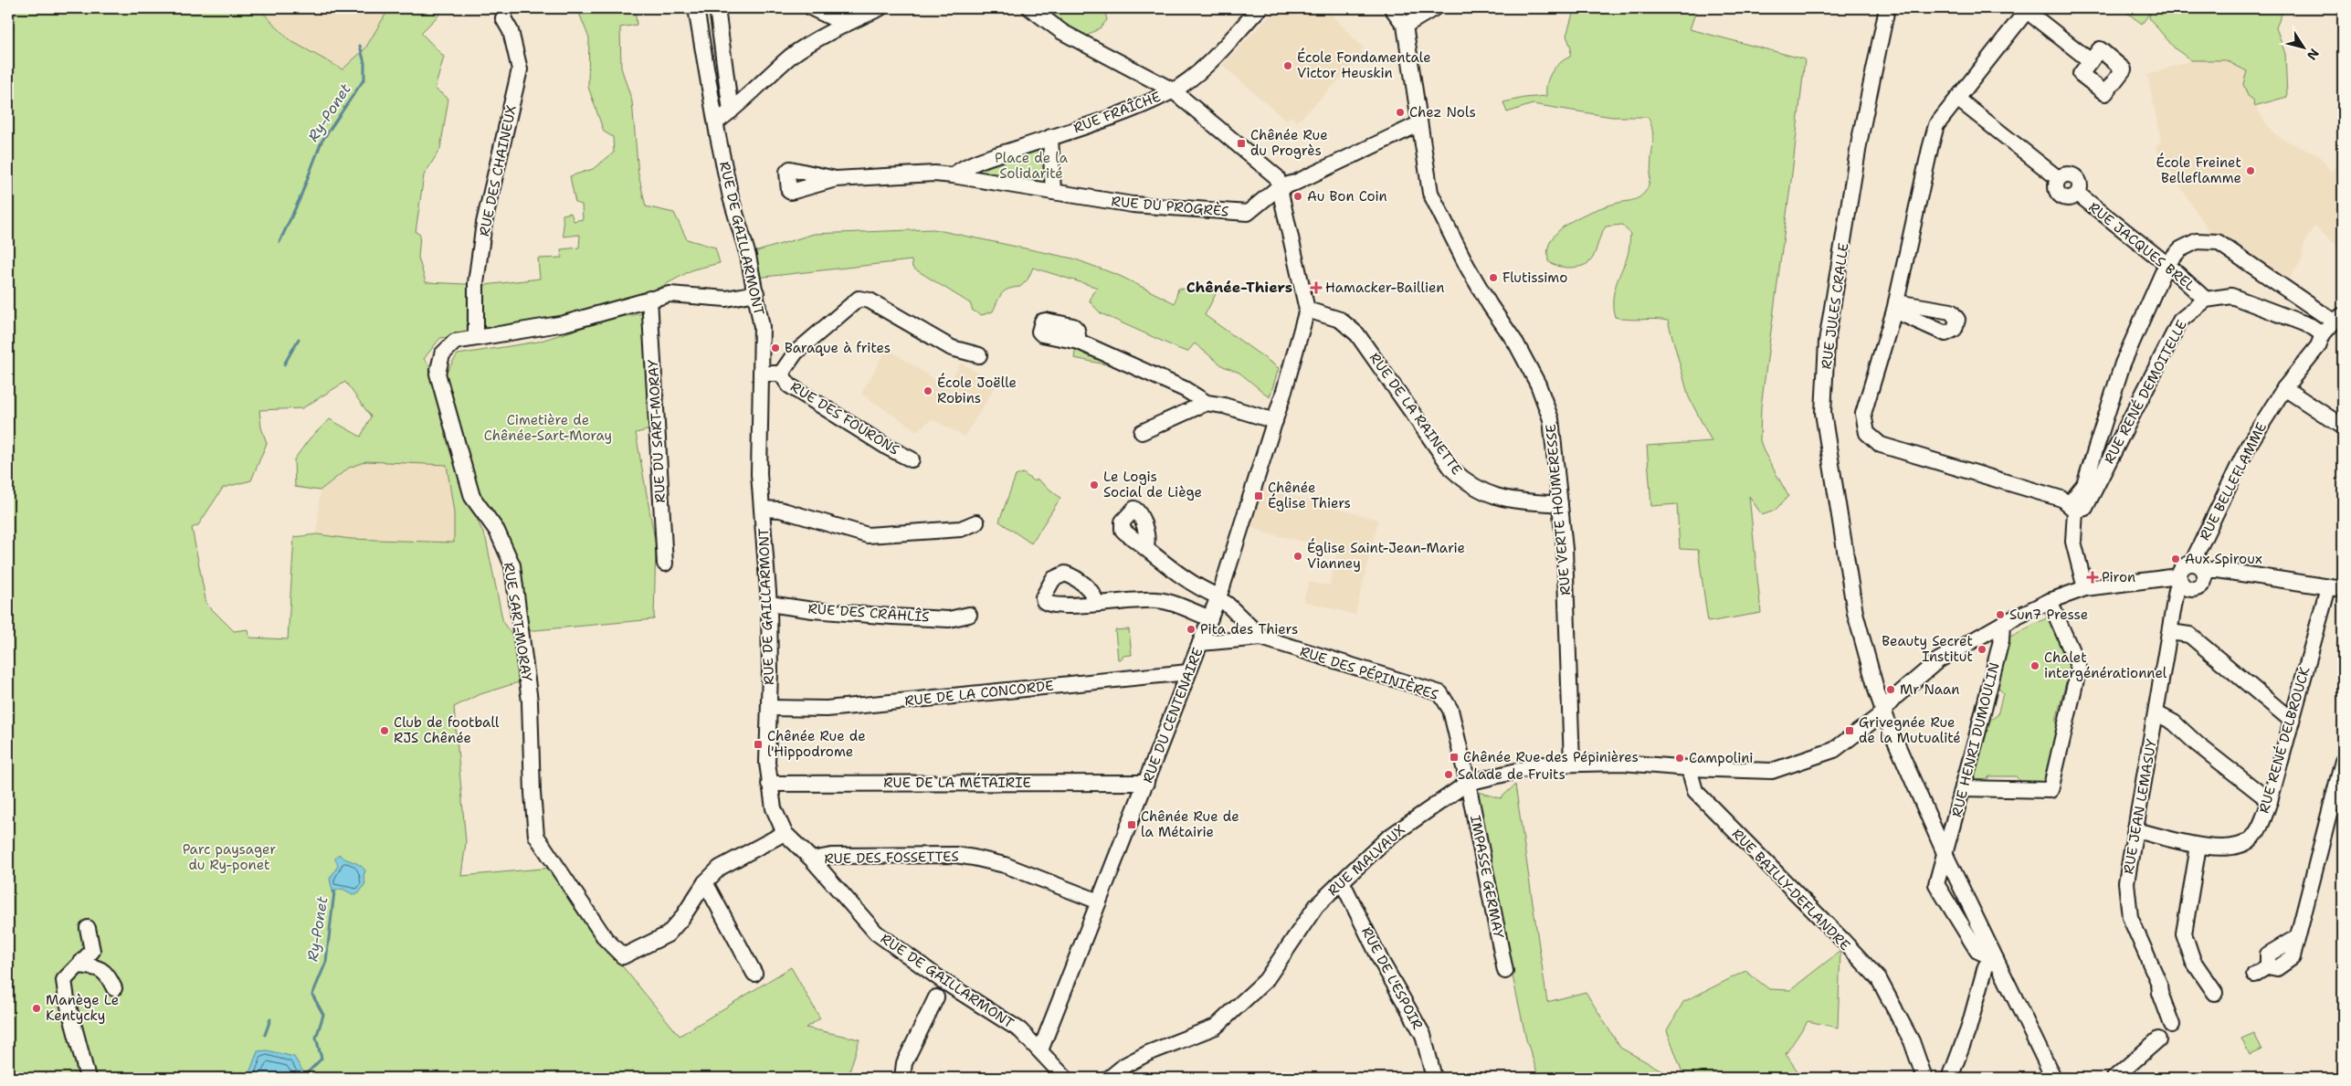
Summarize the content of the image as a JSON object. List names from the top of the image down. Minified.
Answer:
{"streets":{"street":["RUE FRAÎCHE","RUE DES CHAINEUX","RUE DU PROGRÈS","RUE DE GAILLARMONT","RUE JACQUES BREL","RUE JULES CRALLE","RUE RENÉ DEMOITELLE","RUE DE LA RAINETTE","RUE DES FOURONS","RUE DU SART-MORAY","RUE BELLEFLAMME","RUE VERTE HOUMERESSE","RUE DES CRÂHLÎS","RUE SART-MORAY","RUE DES PÉPINIÈRES","RUE DE LA CONCORDE","RUE DU CENTENAIRE","RUE HENRI DUMOULIN","RUE RENÉ DELBROUCK","RUE DE LA MÉTAIRIE","RUE JEAN LEMASUY","RUE DES FOSSETTES","RUE MALVAUX","IMPASSE GERMAY","RUE BAILLY-DEFLANDRE","RUE DE L'ESPOIR"]},"crossings":[["RUE FRAÎCHE","RUE DU CENTENAIRE"],["RUE DES CHAINEUX","RUE SART-MORAY"],["RUE DU PROGRÈS","RUE DU CENTENAIRE"],["RUE DE GAILLARMONT","RUE DES CRÂHLÎS"],["RUE DE GAILLARMONT","RUE SART-MORAY"],["RUE DE GAILLARMONT","RUE DE LA CONCORDE"],["RUE DE GAILLARMONT","RUE DU CENTENAIRE"],["RUE DE GAILLARMONT","RUE DE LA MÉTAIRIE"],["RUE DE GAILLARMONT","RUE DES FOSSETTES"],["RUE JACQUES BREL","RUE RENÉ DEMOITELLE"],["RUE JULES CRALLE","RUE HENRI DUMOULIN"],["RUE JULES CRALLE","RUE MALVAUX"],["RUE RENÉ DEMOITELLE","RUE BELLEFLAMME"],["RUE RENÉ DEMOITELLE","RUE MALVAUX"],["RUE DE LA RAINETTE","RUE VERTE HOUMERESSE"],["RUE DE LA RAINETTE","RUE DU CENTENAIRE"],["RUE DU SART-MORAY","RUE SART-MORAY"],["RUE BELLEFLAMME","RUE JEAN LEMASUY"],["RUE BELLEFLAMME","RUE MALVAUX"],["RUE VERTE HOUMERESSE","RUE MALVAUX"],["RUE DES PÉPINIÈRES","RUE DU CENTENAIRE"],["RUE DES PÉPINIÈRES","RUE MALVAUX"],["RUE DES PÉPINIÈRES","IMPASSE GERMAY"],["RUE DE LA CONCORDE","RUE DU CENTENAIRE"],["RUE DU CENTENAIRE","RUE DE LA MÉTAIRIE"],["RUE DU CENTENAIRE","RUE DES FOSSETTES"],["RUE HENRI DUMOULIN","RUE MALVAUX"],["RUE RENÉ DELBROUCK","RUE JEAN LEMASUY"],["RUE JEAN LEMASUY","RUE MALVAUX"],["RUE MALVAUX","IMPASSE GERMAY"],["RUE MALVAUX","RUE BAILLY-DEFLANDRE"],["RUE MALVAUX","RUE DE L'ESPOIR"]],"districts":["Chênée-Thiers"],"water":["Ry-Ponet"],"parks":["Place de la Solidarité","Cimetière de Chênée-Sart-Moray","Parc paysager du Ry-ponet"],"places":{"other":["École Fondamentale Victor Heuskin","Chez Nols","École Freinet Belleflamme","Au Bon Coin","Flutissimo","Baraque à frites","École Joëlle Robins","Le Logis Social de Liège","Église Saint-Jean-Marie Vianney","Aux Spiroux","Sun7 Presse","Pita des Thiers","Beauty Secret Institut","Chalet intergénérationnel","Mr Naan","Club de football RJS Chênée","Campolini","Salade de Fruits","Manège Le Kentycky"],"transit":["Chênée Rue du Progrès","Chênée Église Thiers","Grivegnée Rue de la Mutualité","Chênée Rue de l'Hippodrome","Chênée Rue des Pépinières","Chênée Rue de la Métairie"],"health":["Hamacker-Baillien","Piron"]},"north":"bottom right"}
